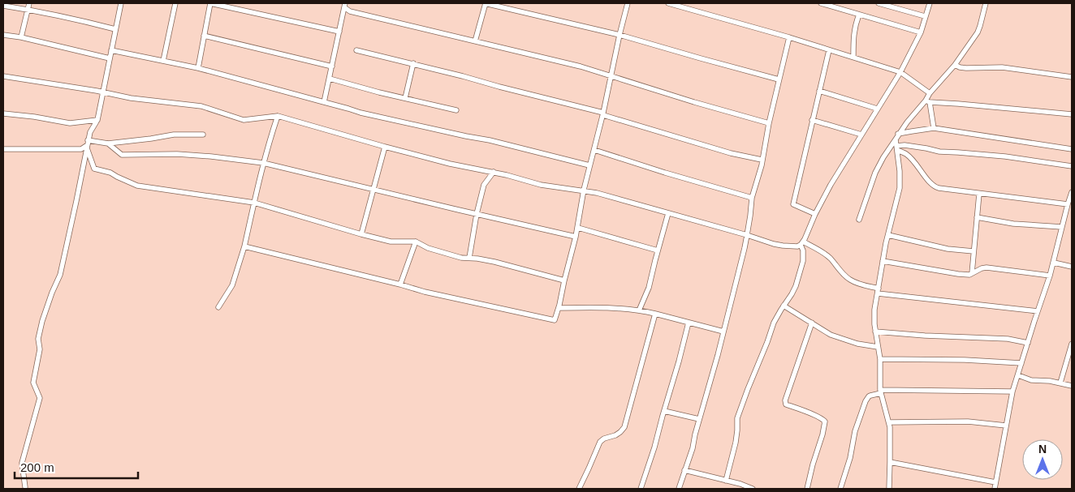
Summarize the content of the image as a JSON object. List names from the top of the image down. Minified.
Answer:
{"scale_bar":"200 m","north":"top"}
